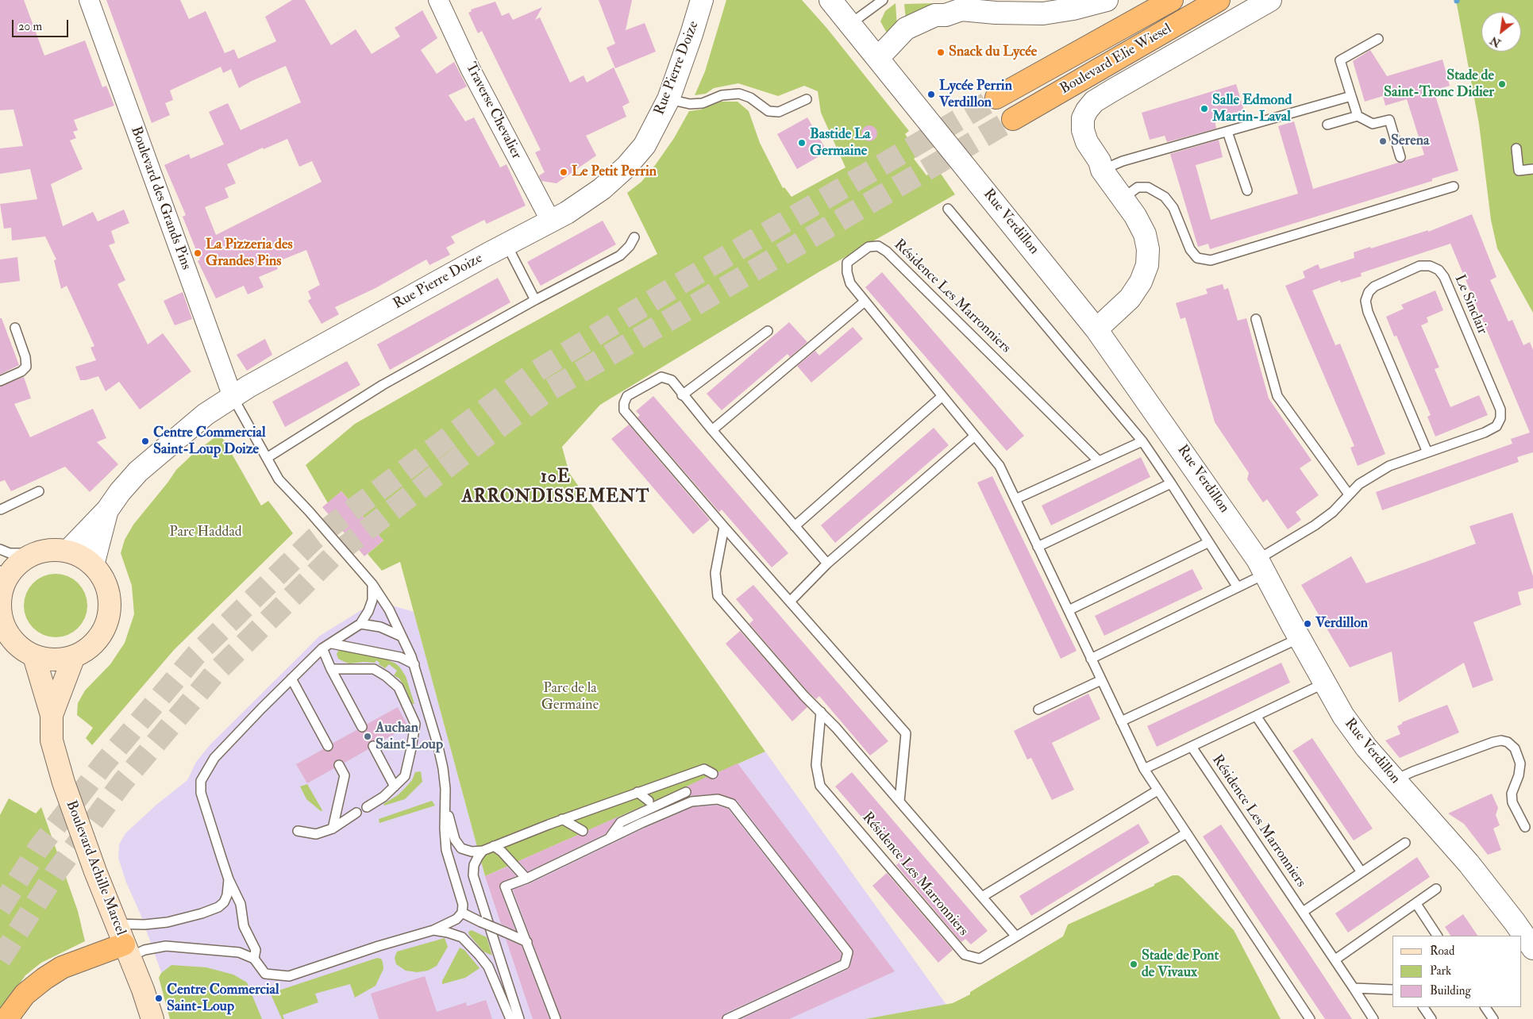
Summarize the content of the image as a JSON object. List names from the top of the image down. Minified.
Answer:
{"streets":{"highway":["Boulevard Elie Wiesel"],"main road":["Boulevard Achille Marcel"],"street":["Rue Pierre Doize","Traverse Chevalier","Boulevard des Grands Pins","Rue Verdillon"],"lane":["Résidence Les Marronniers","Le Sinclair"]},"crossings":[["Rue Pierre Doize","Traverse Chevalier"],["Rue Pierre Doize","Boulevard des Grands Pins"],["Rue Pierre Doize","Boulevard Achille Marcel"],["Rue Verdillon","Le Sinclair"]],"districts":["10E ARRONDISSEMENT"],"parks":["Parc Haddad","Parc de la Germaine"],"places":["Snack du Lycée","Stade de Saint-Tronc Didier","Lycée Perrin Verdillon","Salle Edmond Martin-Laval","Serena","Bastide La Germaine","Le Petit Perrin","La Pizzeria des Grandes Pins","Centre Commercial Saint-Loup Doize","Verdillon","Auchan Saint-Loup","Stade de Pont de Vivaux","Centre Commercial Saint-Loup"],"legend":["Road","Park","Building"],"scale_bar":"20 m","north":"bottom left"}
